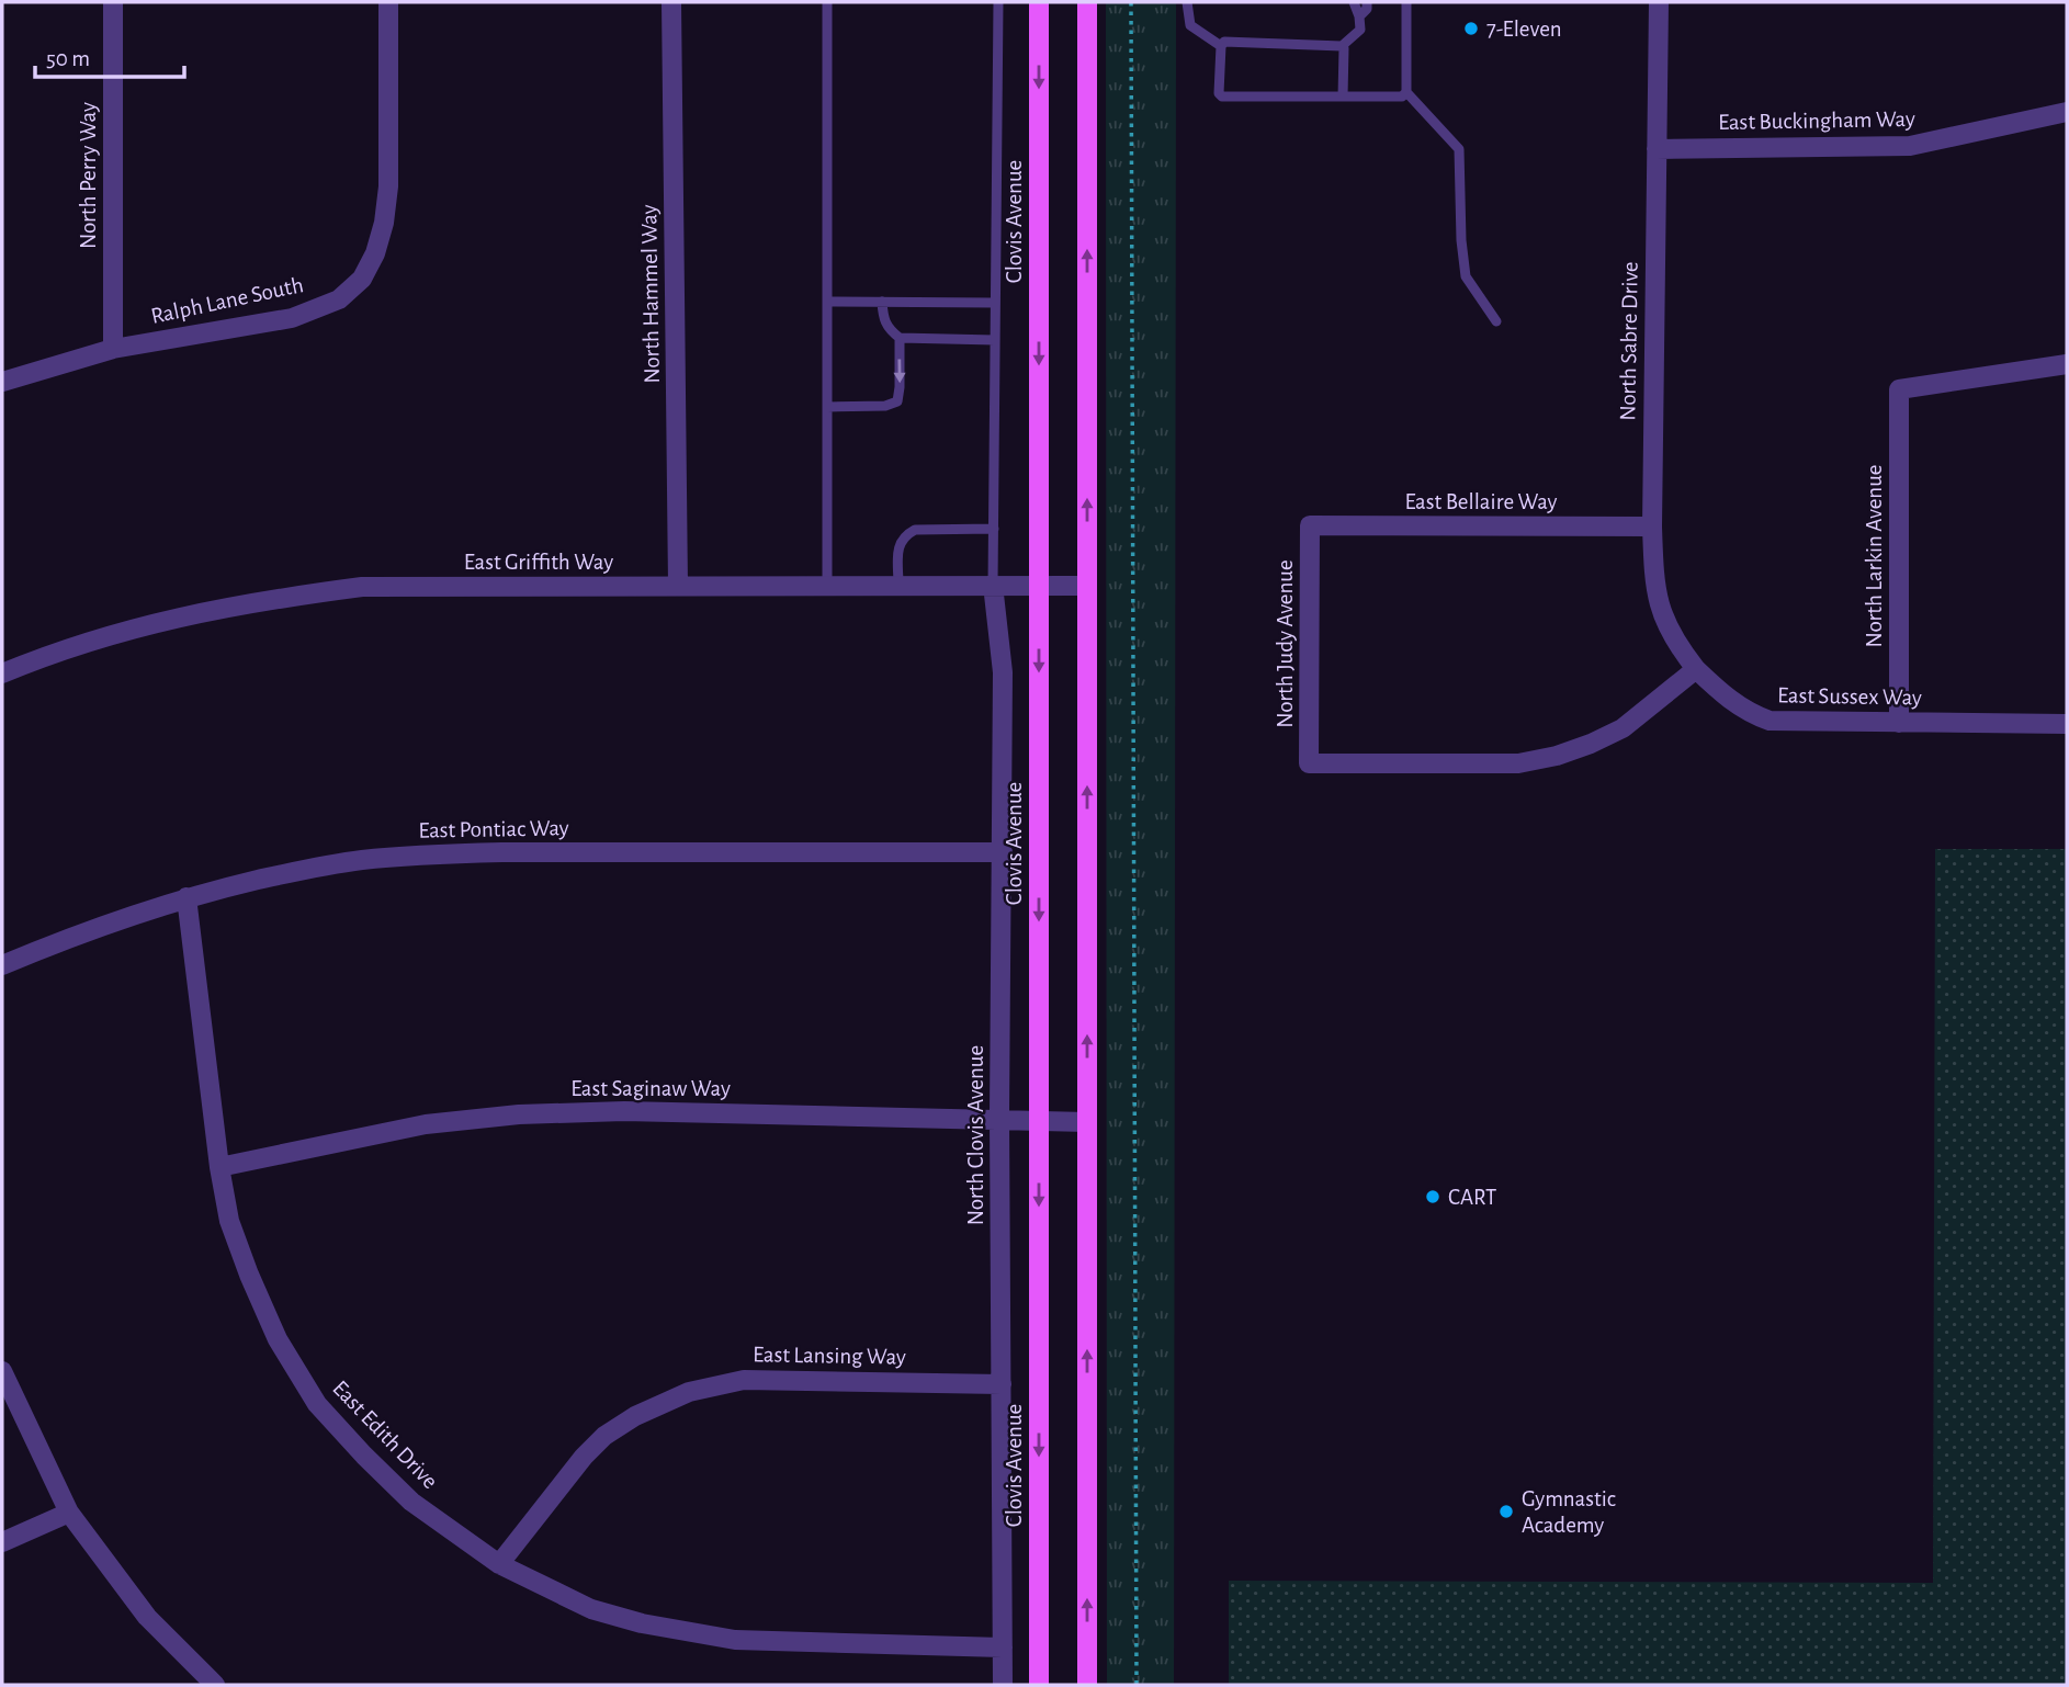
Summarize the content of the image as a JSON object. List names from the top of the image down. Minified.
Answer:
{"streets":{"main road":["Clovis Avenue"],"street":["East Buckingham Way","North Perry Way","North Hammel Way","Ralph Lane South","North Sabre Drive","East Bellaire Way","North Larkin Avenue","East Griffith Way","North Judy Avenue","East Sussex Way","East Pontiac Way","East Saginaw Way","North Clovis Avenue","East Lansing Way","East Edith Drive"]},"crossings":[["East Buckingham Way","North Sabre Drive"],["North Perry Way","Ralph Lane South"],["Clovis Avenue","East Griffith Way"],["Clovis Avenue","East Saginaw Way"],["North Hammel Way","East Griffith Way"],["North Sabre Drive","East Bellaire Way"],["North Sabre Drive","North Judy Avenue"],["North Sabre Drive","East Sussex Way"],["East Bellaire Way","North Judy Avenue"],["North Larkin Avenue","East Sussex Way"],["East Griffith Way","North Clovis Avenue"],["North Judy Avenue","East Sussex Way"],["East Pontiac Way","North Clovis Avenue"],["East Pontiac Way","East Edith Drive"],["East Saginaw Way","North Clovis Avenue"],["East Saginaw Way","East Edith Drive"],["North Clovis Avenue","East Lansing Way"],["North Clovis Avenue","East Edith Drive"],["East Lansing Way","East Edith Drive"]],"places":["7-Eleven","CART","Gymnastic Academy"],"scale_bar":"50 m"}
